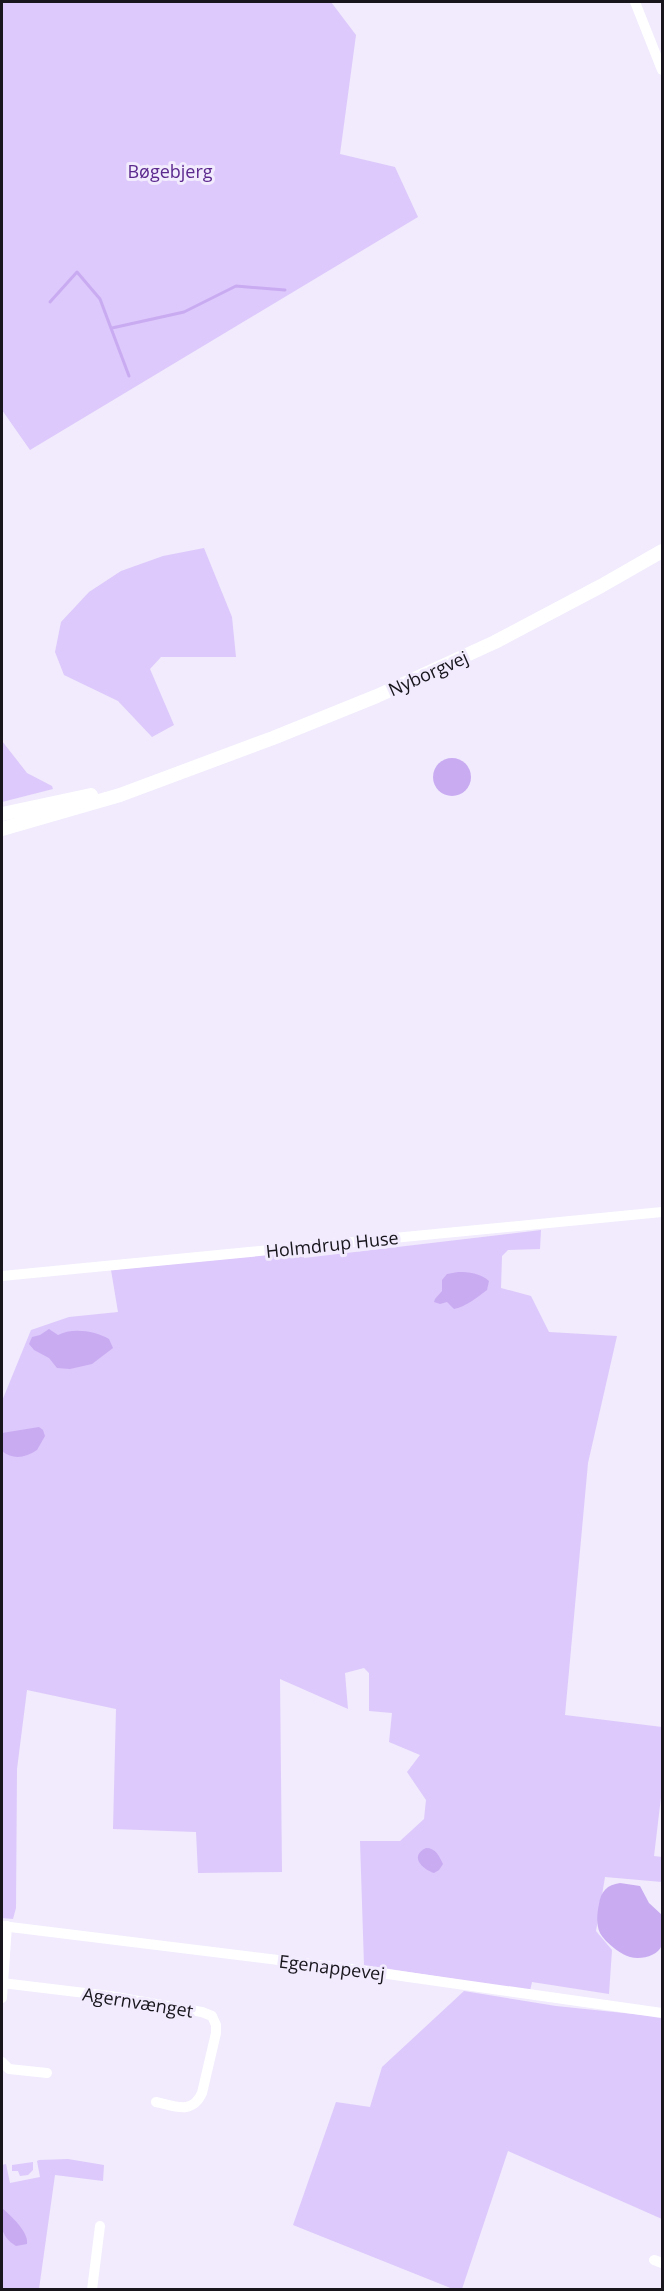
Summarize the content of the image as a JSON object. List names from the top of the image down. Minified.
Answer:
{"streets":{"main road":["Nyborgvej"],"street":["Holmdrup Huse","Egenappevej","Agernvænget"]},"parks":["Bøgebjerg"]}
